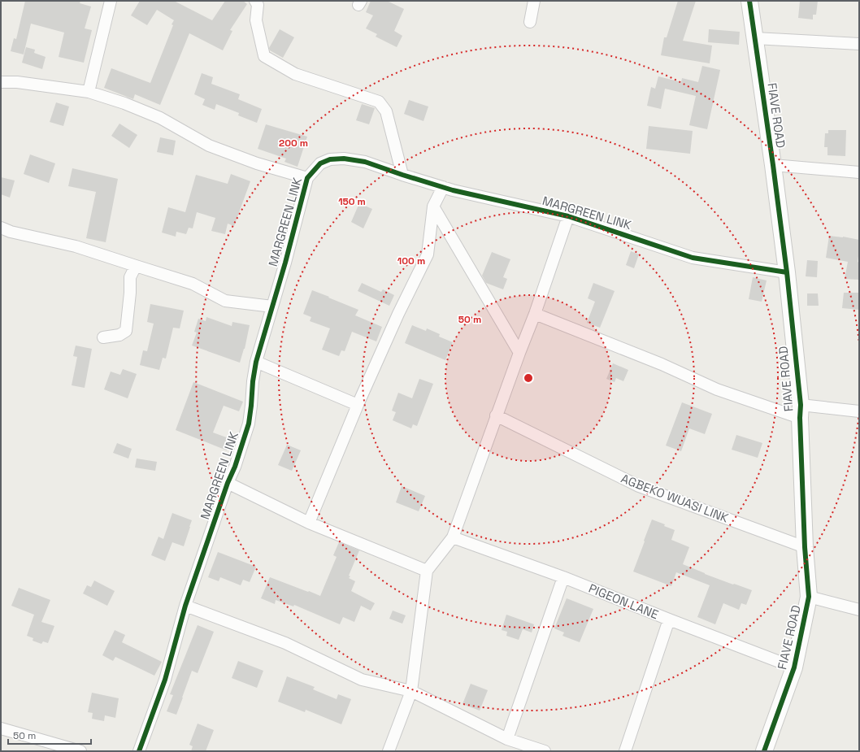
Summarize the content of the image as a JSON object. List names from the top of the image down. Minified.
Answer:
{"streets":{"street":["FIAVE ROAD","MARGREEN LINK","AGBEKO WUASI LINK","PIGEON LANE"]},"crossings":[["FIAVE ROAD","MARGREEN LINK"],["FIAVE ROAD","AGBEKO WUASI LINK"],["FIAVE ROAD","PIGEON LANE"]],"scale_bar":"50 m","rings":["200 m","150 m","100 m","50 m"]}
